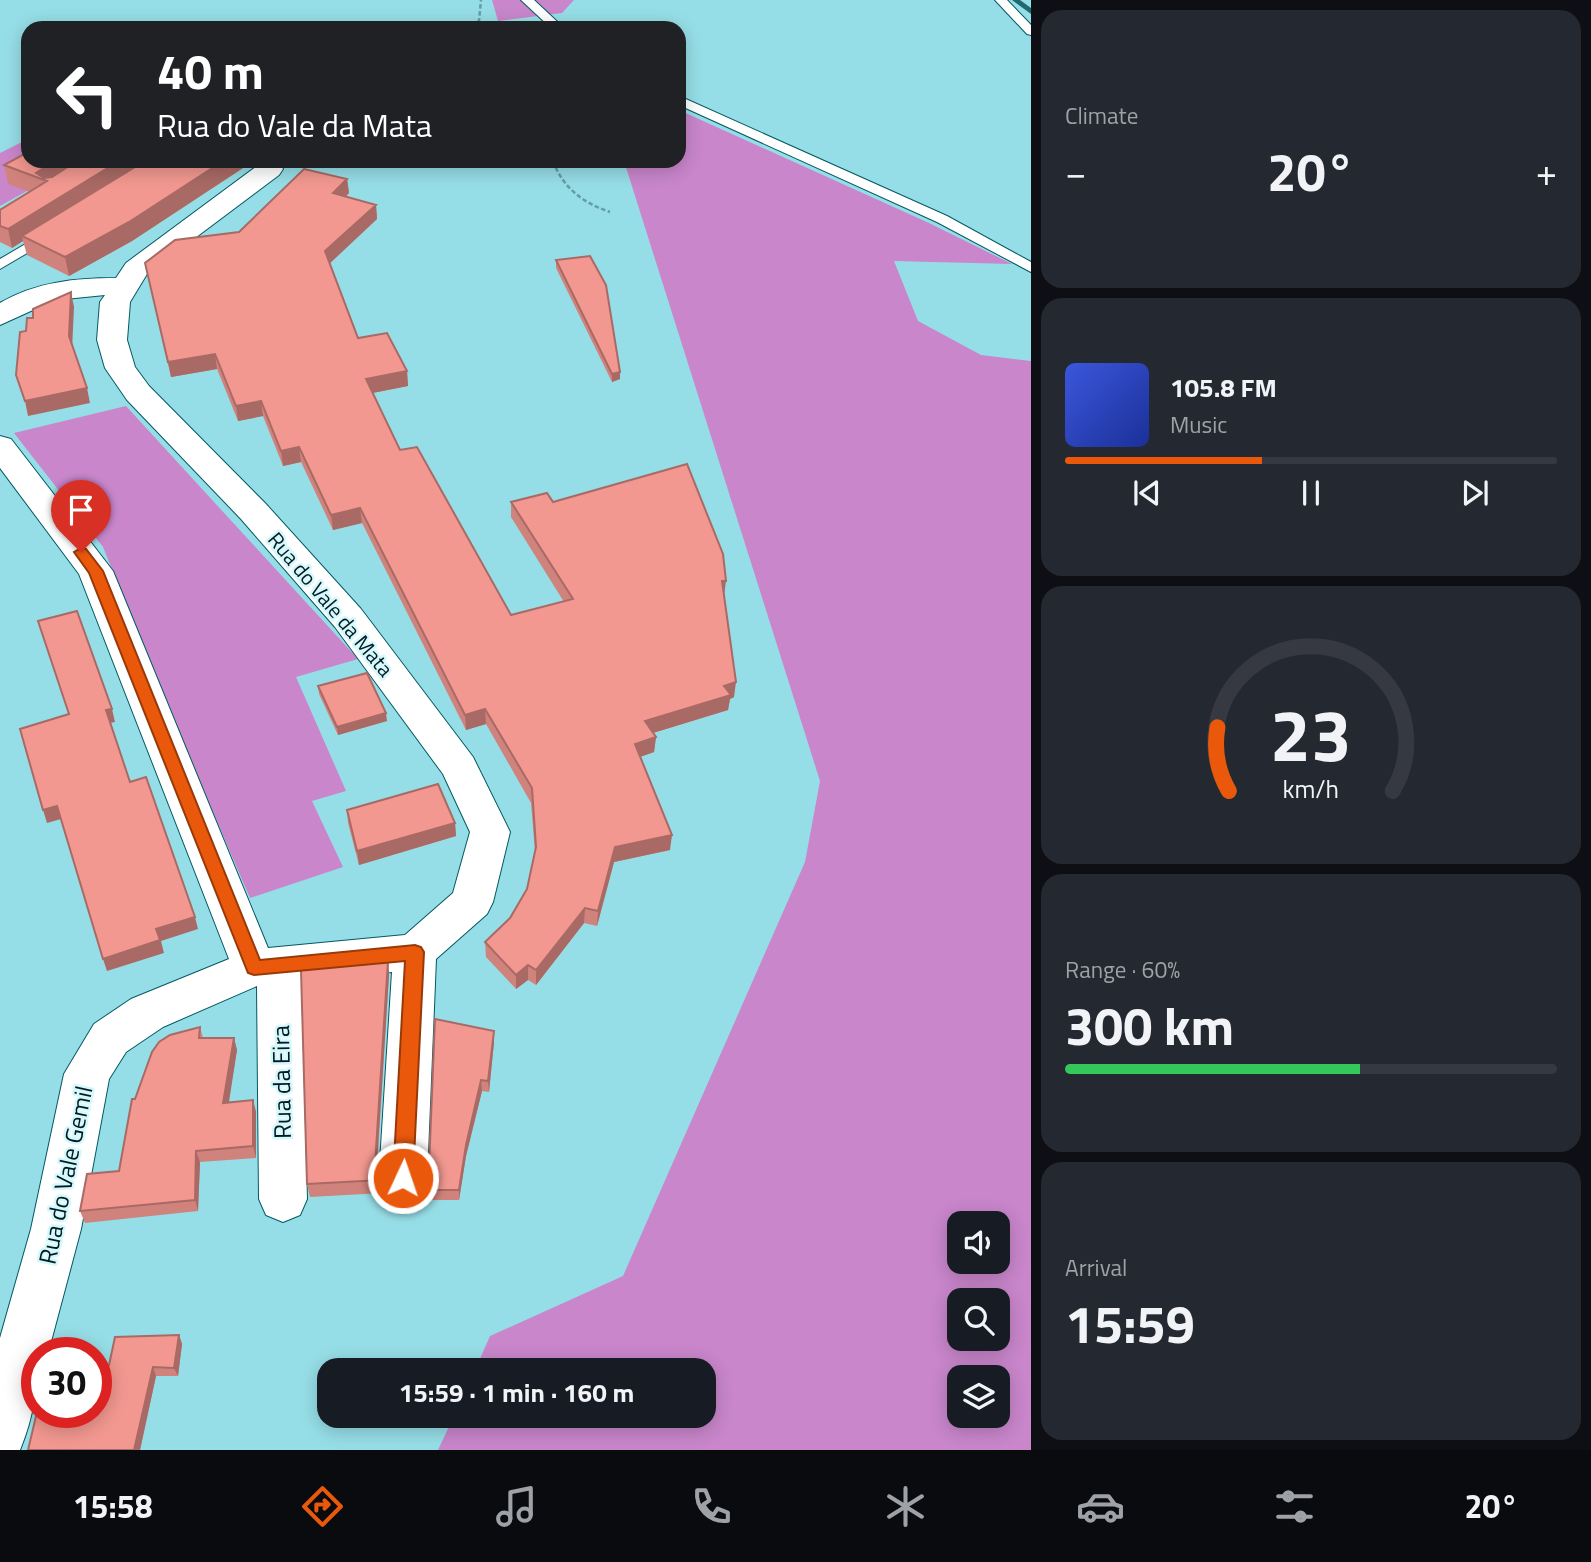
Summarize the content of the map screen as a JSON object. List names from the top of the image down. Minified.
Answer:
{"streets":{"street":["Rua do Vale da Mata","Rua da Eira","Rua do Vale Gemil"]},"crossings":[["Rua da Eira","Rua do Vale Gemil"]],"page":{"tile":["Climate",["Range · 60%","300 km"],["Arrival","15:59"]],"turn":["40 m","Rua do Vale da Mata"],"heat":["−","20°","+"],"song":["105.8 FM","Music"],"limit":"30","trip":"15:59 · 1 min · 160 m","tabs":["15:58","20°"],"gauge":["23","km/h"]}}
